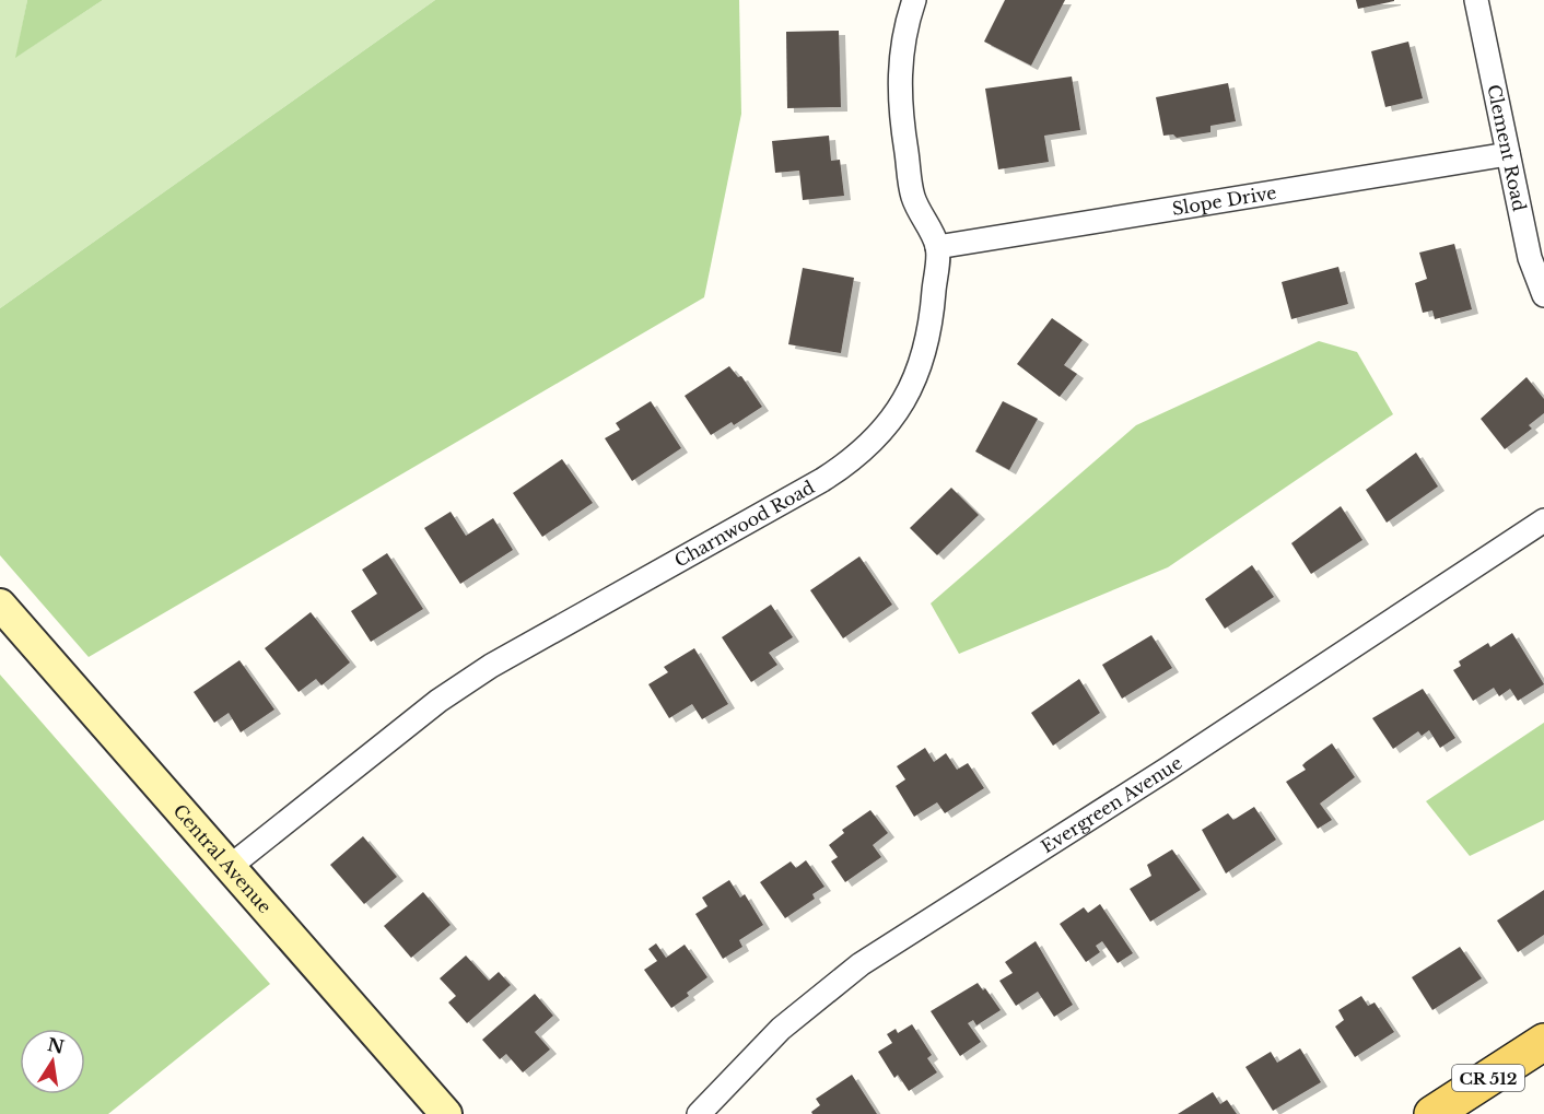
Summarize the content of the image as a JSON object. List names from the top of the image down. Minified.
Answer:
{"streets":{"main road":["CR 512"],"street":["Clement Road","Slope Drive","Charnwood Road","Evergreen Avenue","Central Avenue"]},"crossings":[["Clement Road","Slope Drive"],["Slope Drive","Charnwood Road"],["Charnwood Road","Central Avenue"]],"north":"top"}
